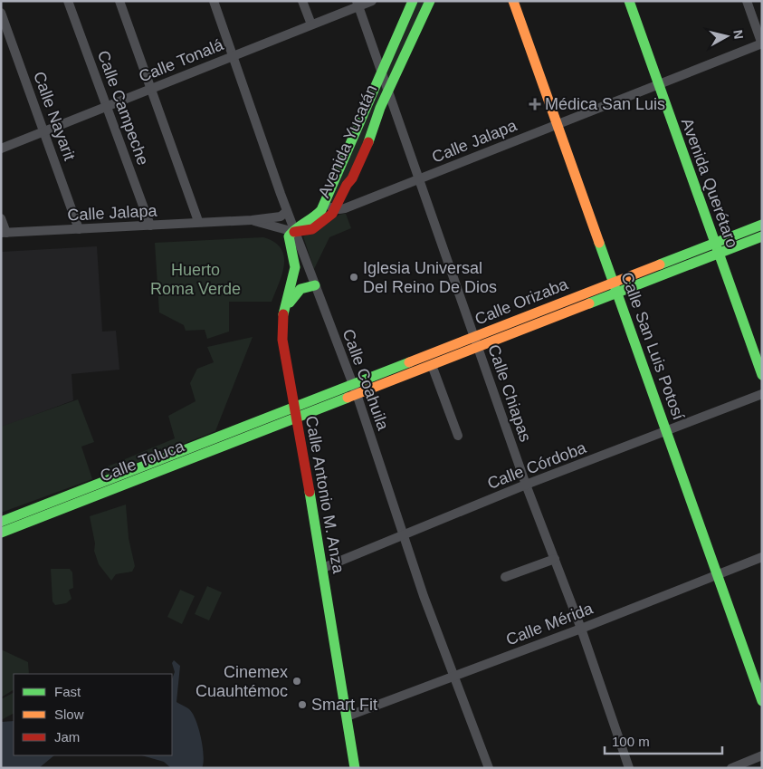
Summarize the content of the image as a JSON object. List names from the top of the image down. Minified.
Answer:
{"streets":{"street":["Calle Tonalá","Calle Campeche","Calle Nayarit","Avenida Yucatán","Calle Jalapa","Avenida Querétaro","Calle Orizaba","Calle San Luis Potosí","Calle Coahuila","Calle Chiapas","Calle Toluca","Calle Córdoba","Calle Antonio M. Anza","Calle Mérida"]},"crossings":[["Calle Tonalá","Calle Campeche"],["Calle Tonalá","Calle Nayarit"],["Calle Tonalá","Calle Coahuila"],["Calle Tonalá","Calle Chiapas"],["Calle Campeche","Calle Jalapa"],["Calle Nayarit","Calle Jalapa"],["Avenida Yucatán","Calle Jalapa"],["Avenida Yucatán","Calle Coahuila"],["Avenida Yucatán","Calle Chiapas"],["Avenida Yucatán","Calle Antonio M. Anza"],["Calle Jalapa","Avenida Querétaro"],["Calle Jalapa","Calle San Luis Potosí"],["Calle Jalapa","Calle Coahuila"],["Calle Jalapa","Calle Chiapas"],["Calle Jalapa","Calle Antonio M. Anza"],["Avenida Querétaro","Calle Orizaba"],["Calle Orizaba","Calle San Luis Potosí"],["Calle Orizaba","Calle Coahuila"],["Calle Orizaba","Calle Chiapas"],["Calle Orizaba","Calle Toluca"],["Calle Orizaba","Calle Antonio M. Anza"],["Calle San Luis Potosí","Calle Córdoba"],["Calle San Luis Potosí","Calle Mérida"],["Calle Coahuila","Calle Córdoba"],["Calle Coahuila","Calle Antonio M. Anza"],["Calle Coahuila","Calle Mérida"],["Calle Chiapas","Calle Córdoba"],["Calle Chiapas","Calle Mérida"],["Calle Toluca","Calle Antonio M. Anza"],["Calle Córdoba","Calle Antonio M. Anza"],["Calle Antonio M. Anza","Calle Mérida"]],"parks":["Huerto Roma Verde"],"places":{"health":["Médica San Luis"],"other":["Iglesia Universal Del Reino De Dios","Cinemex Cuauhtémoc","Smart Fit"]},"legend":["Fast","Slow","Jam"],"scale_bar":"100 m","north":"right"}
